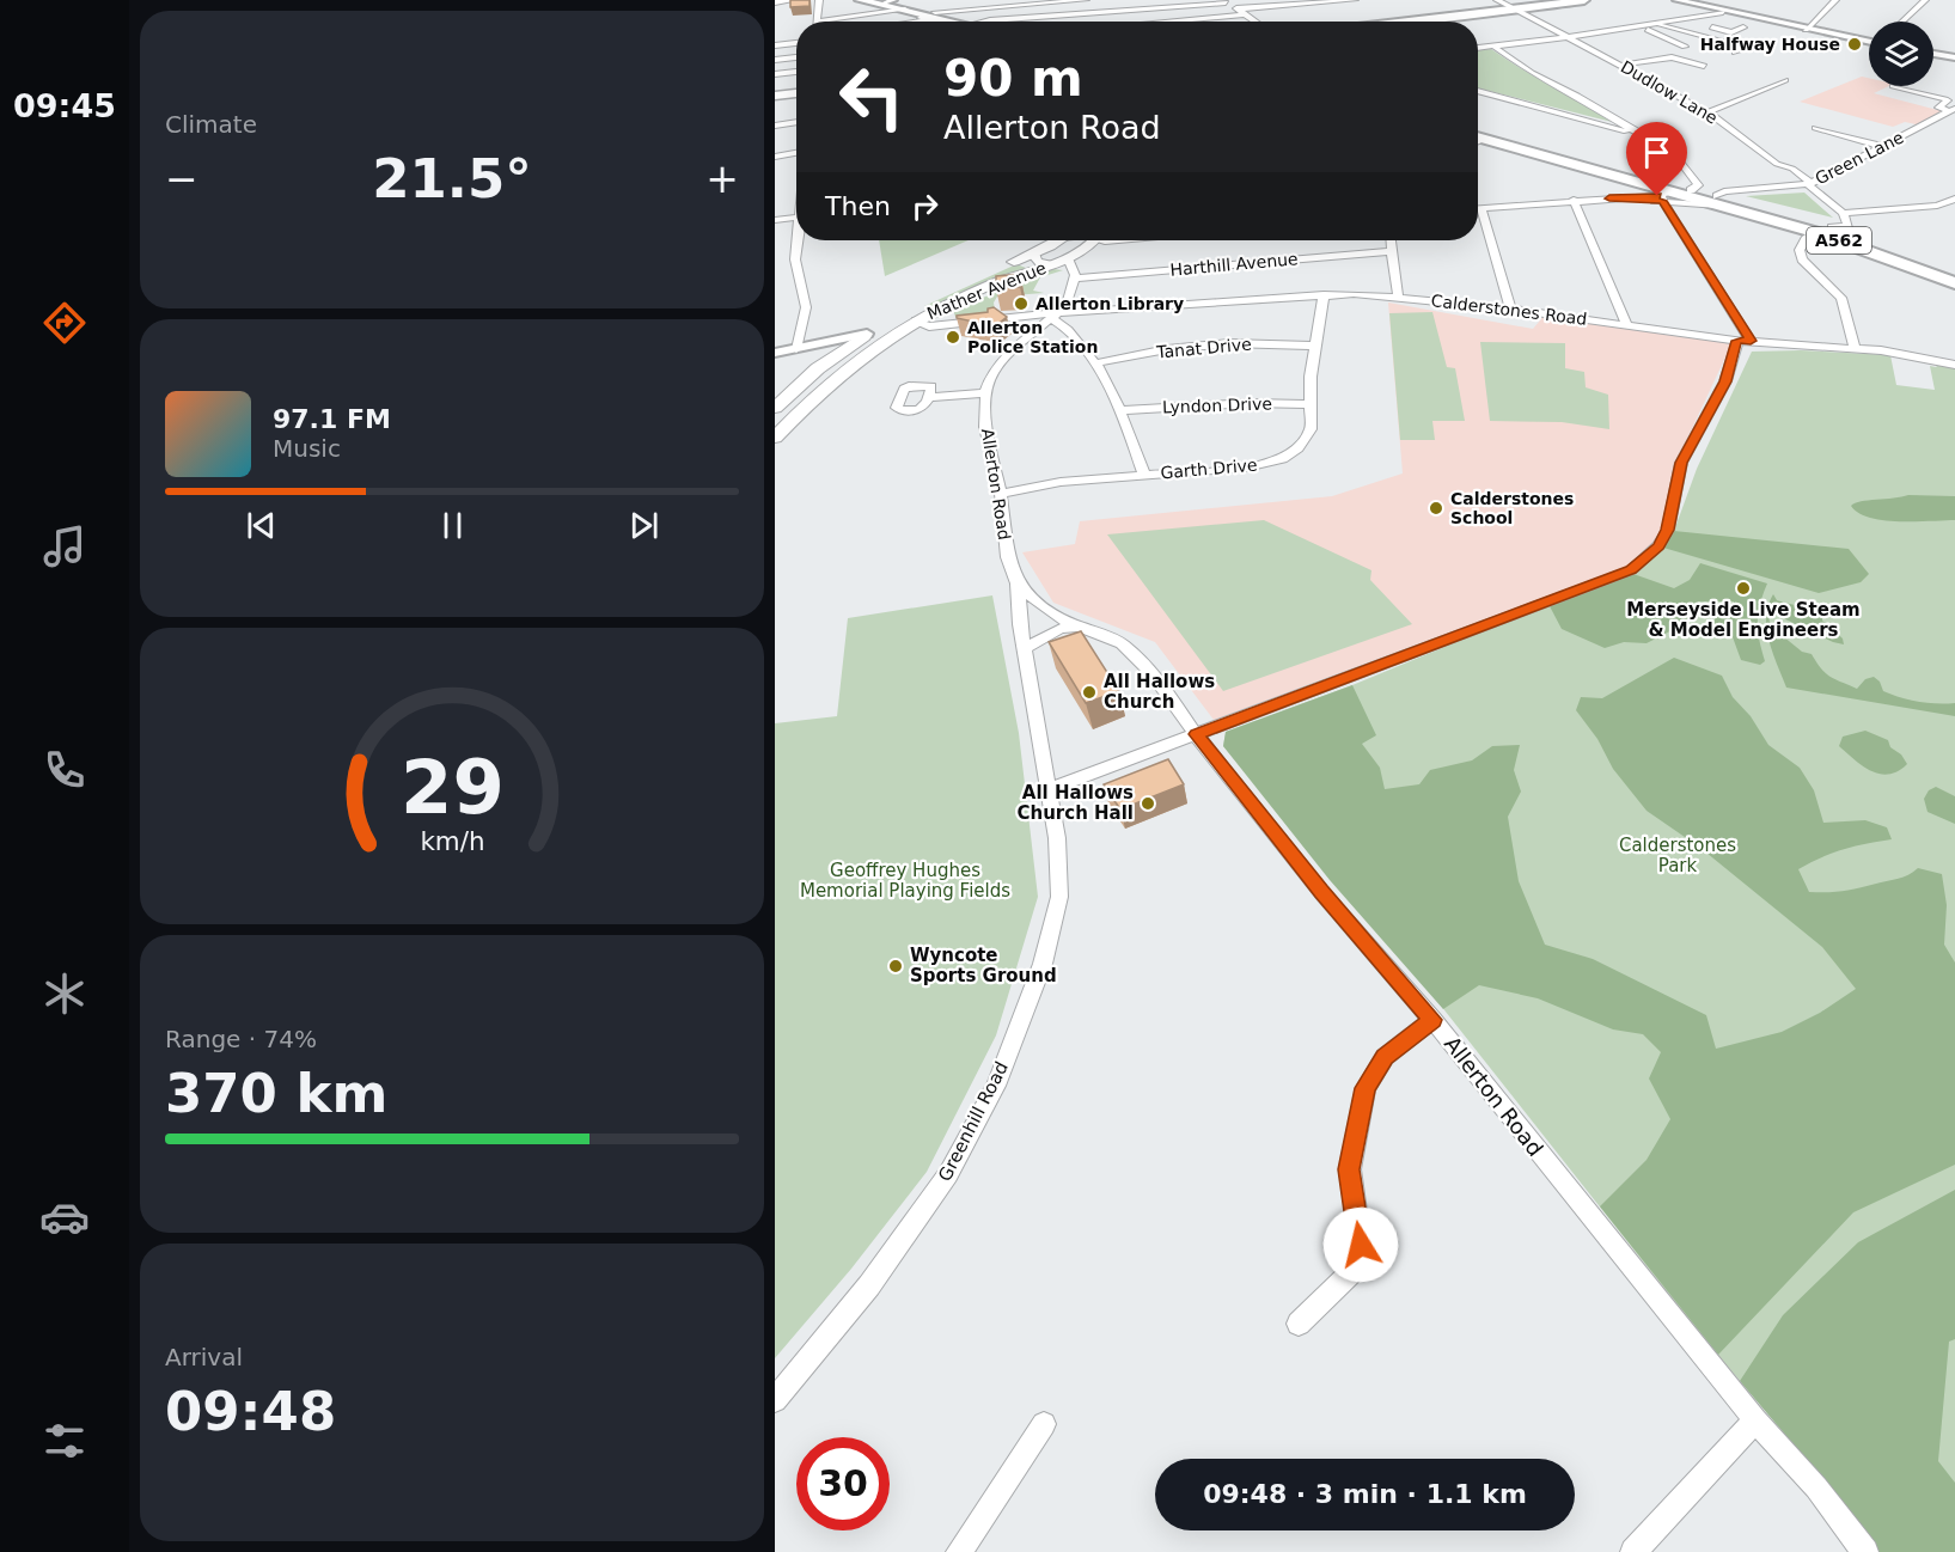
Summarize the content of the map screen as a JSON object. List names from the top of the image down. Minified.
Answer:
{"streets":{"highway":["A562"],"main road":["Mather Avenue"],"street":["Dudlow Lane","Green Lane","Harthill Avenue","Calderstones Road","Tanat Drive","Lyndon Drive","Garth Drive","Allerton Road","Greenhill Road"]},"crossings":[["Dudlow Lane","Green Lane"],["Green Lane","A562"],["Calderstones Road","Garth Drive"],["Calderstones Road","Allerton Road"],["Tanat Drive","Garth Drive"],["Lyndon Drive","Garth Drive"],["Garth Drive","Allerton Road"],["Allerton Road","Greenhill Road"]],"parks":["Calderstones Park","Geoffrey Hughes Memorial Playing Fields"],"places":["Halfway House","Allerton Library","Allerton Police Station","Calderstones School","Merseyside Live Steam & Model Engineers","All Hallows Church","All Hallows Church Hall","Wyncote Sports Ground"],"page":{"tabs":"09:45","tile":["Climate",["Range · 74%","370 km"],["Arrival","09:48"]],"turn":["90 m","Allerton Road"],"heat":["−","21.5°","+"],"then":"Then","song":["97.1 FM","Music"],"limit":"30","trip":"09:48 · 3 min · 1.1 km","gauge":["29","km/h"]}}
